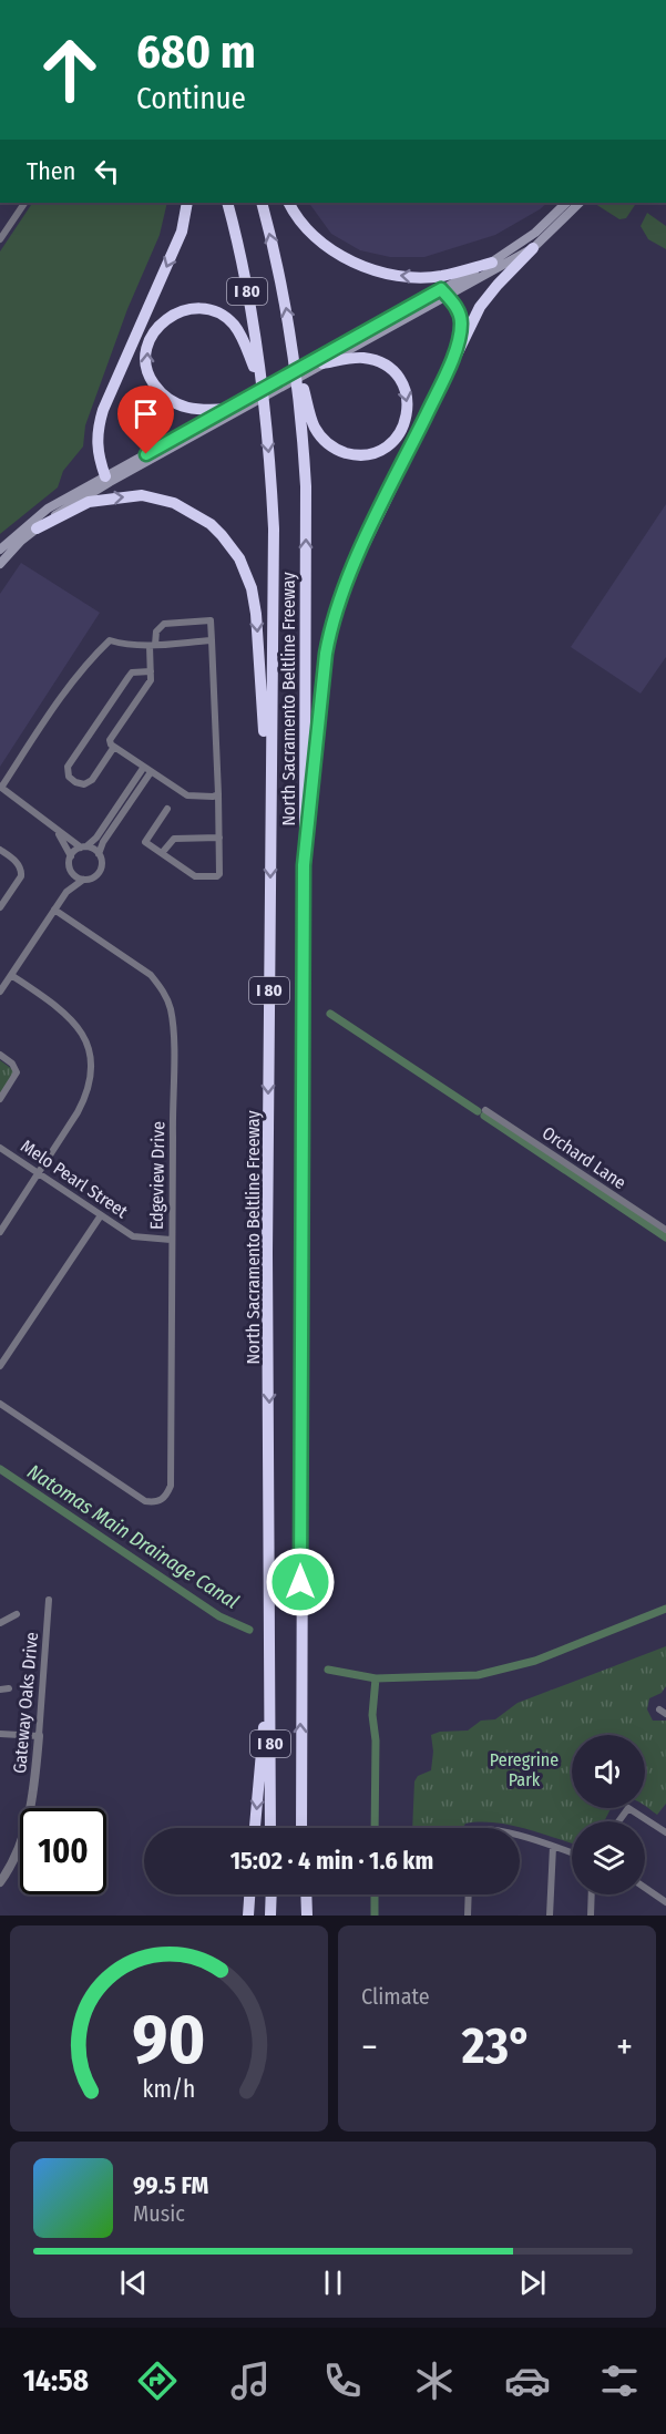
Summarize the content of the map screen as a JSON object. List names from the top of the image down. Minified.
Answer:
{"streets":{"highway":["I 80","North Sacramento Beltline Freeway"],"street":["Orchard Lane","Edgeview Drive","Melo Pearl Street","Gateway Oaks Drive"]},"crossings":[["Edgeview Drive","Melo Pearl Street"]],"water":["Natomas Main Drainage Canal"],"parks":["Peregrine Park"],"page":{"turn":["680 m","Continue"],"then":"Then","limit":"100","trip":"15:02 · 4 min · 1.6 km","tile":"Climate","heat":["−","23°","+"],"song":["99.5 FM","Music"],"tabs":"14:58","gauge":["90","km/h"]}}
